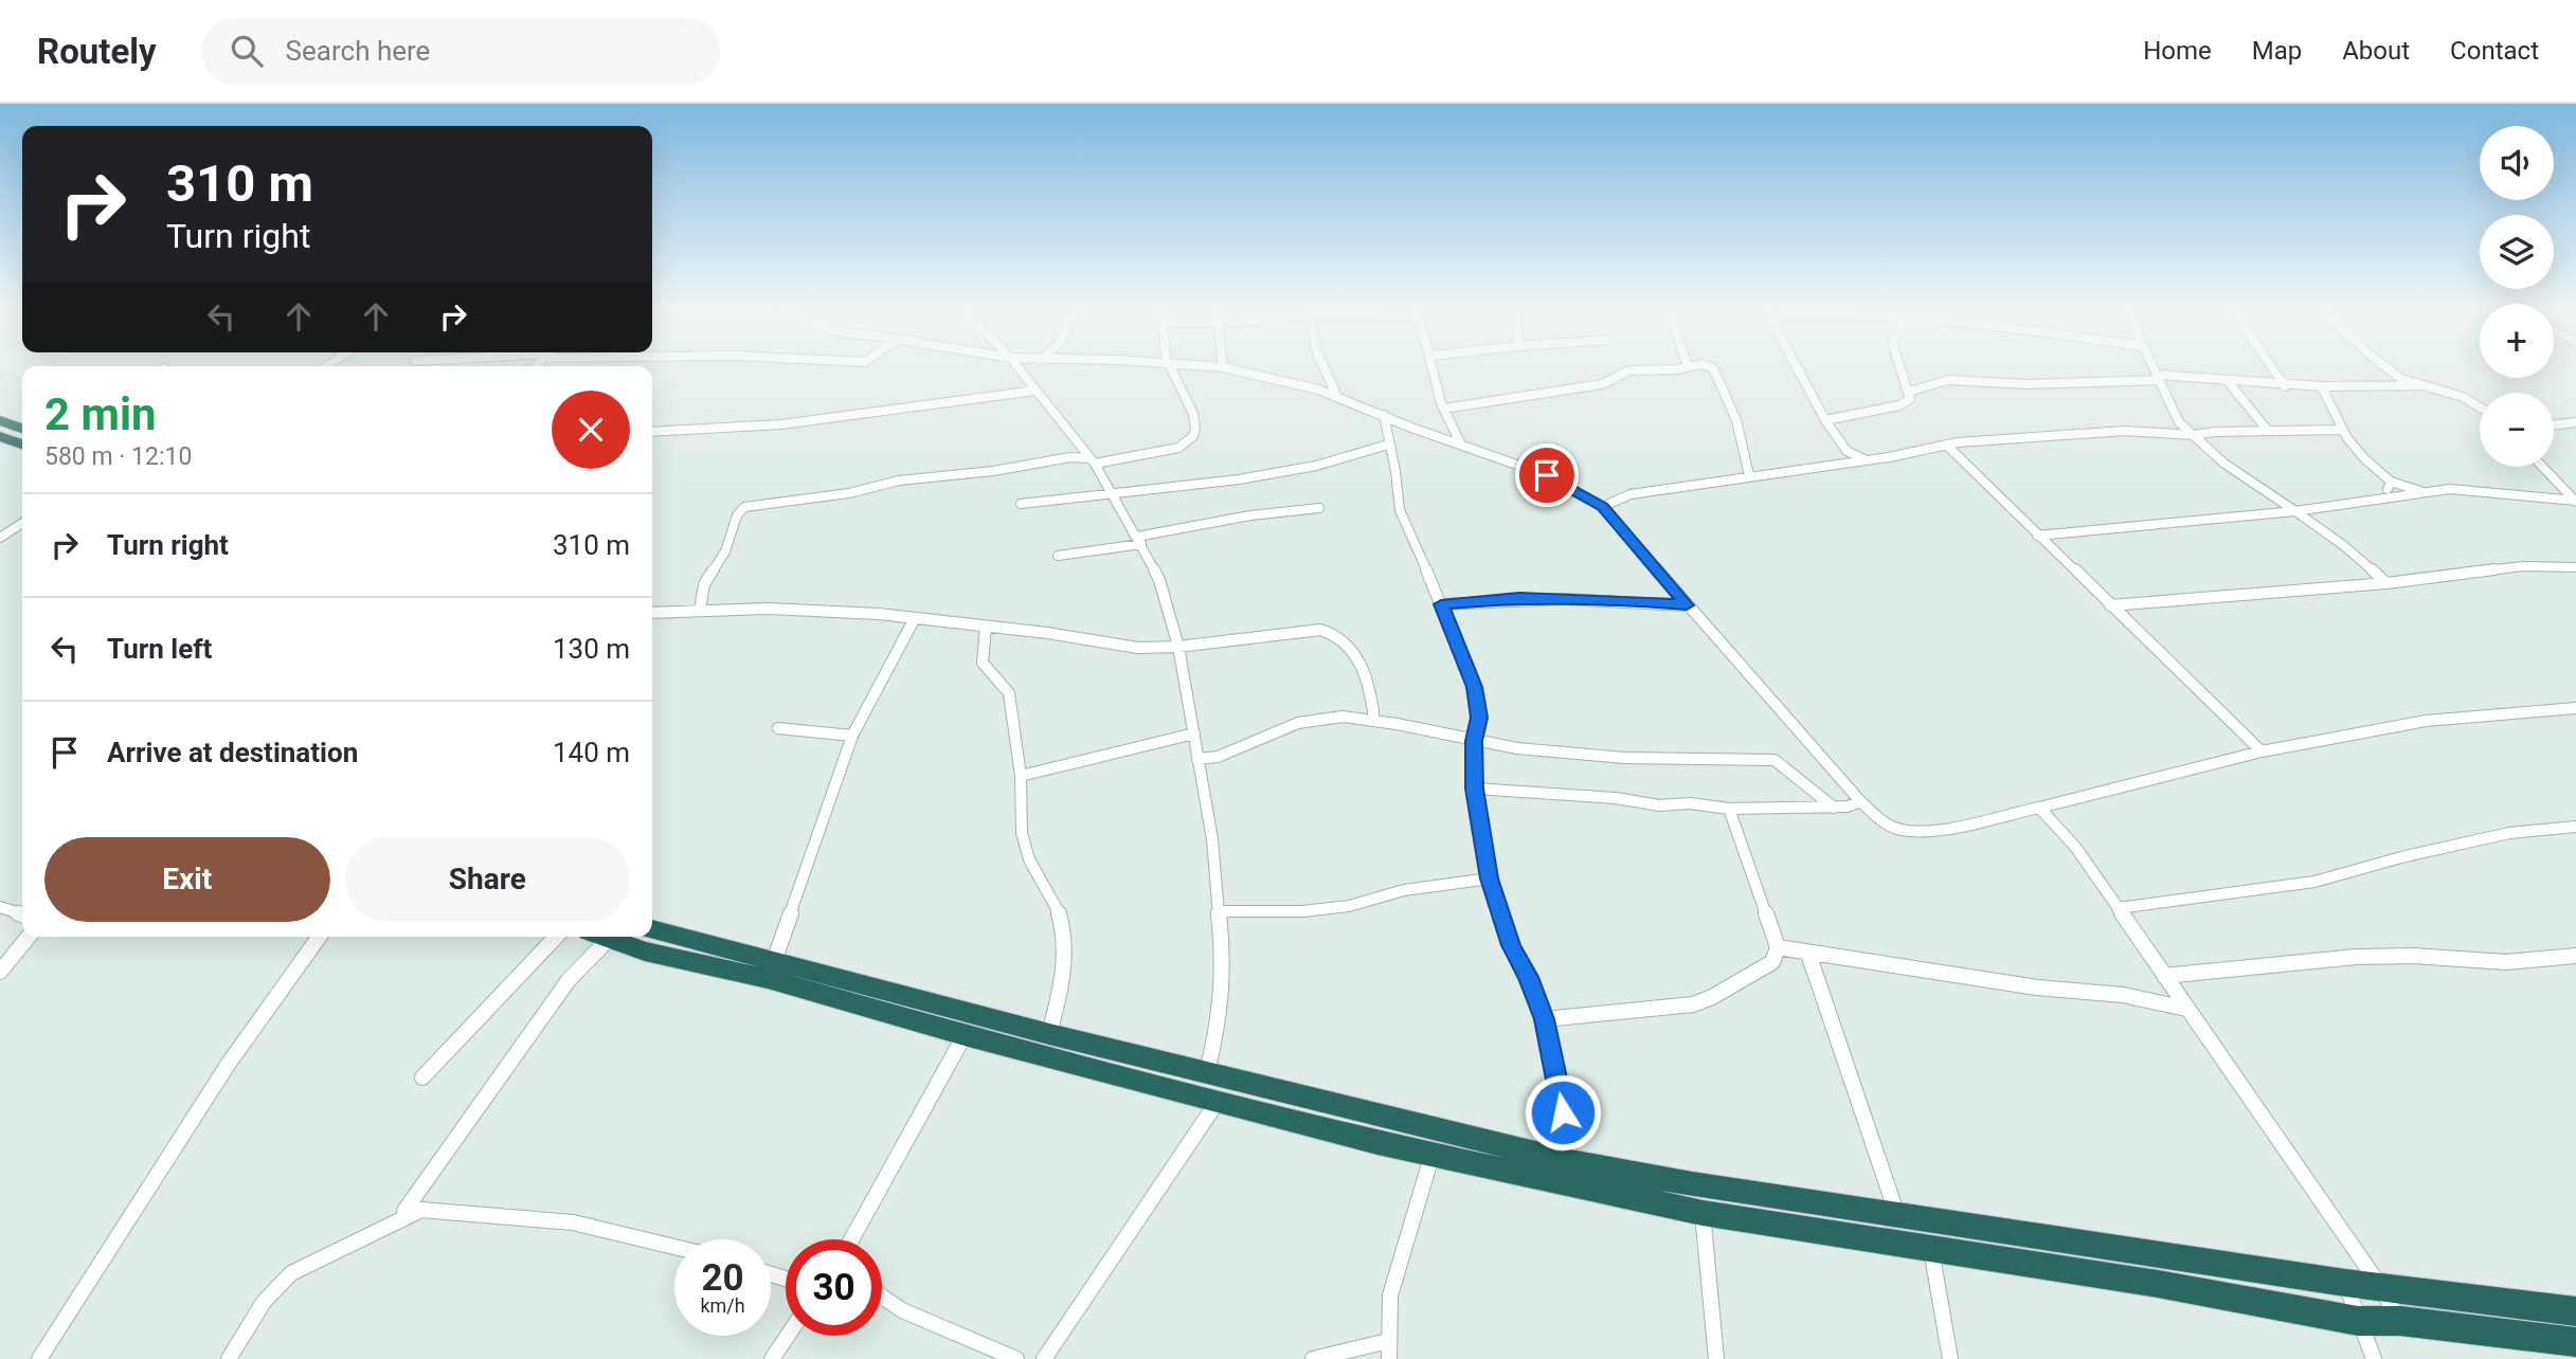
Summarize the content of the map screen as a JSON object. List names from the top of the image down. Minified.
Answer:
{"page":{"header":"Routely","search":"Search here","nav":["Home","Map","About","Contact"],"map_buttons":["+","−"],"turn":["310 m","Turn right"],"heading":["2 min","580 m · 12:10"],"list":[{"name":"Turn right","value":"310 m"},{"name":"Turn left","value":"130 m"},{"name":"Arrive at destination","value":"140 m"}],"buttons":["Exit","Share"],"speed":"20 km/h","limit":"30"}}
